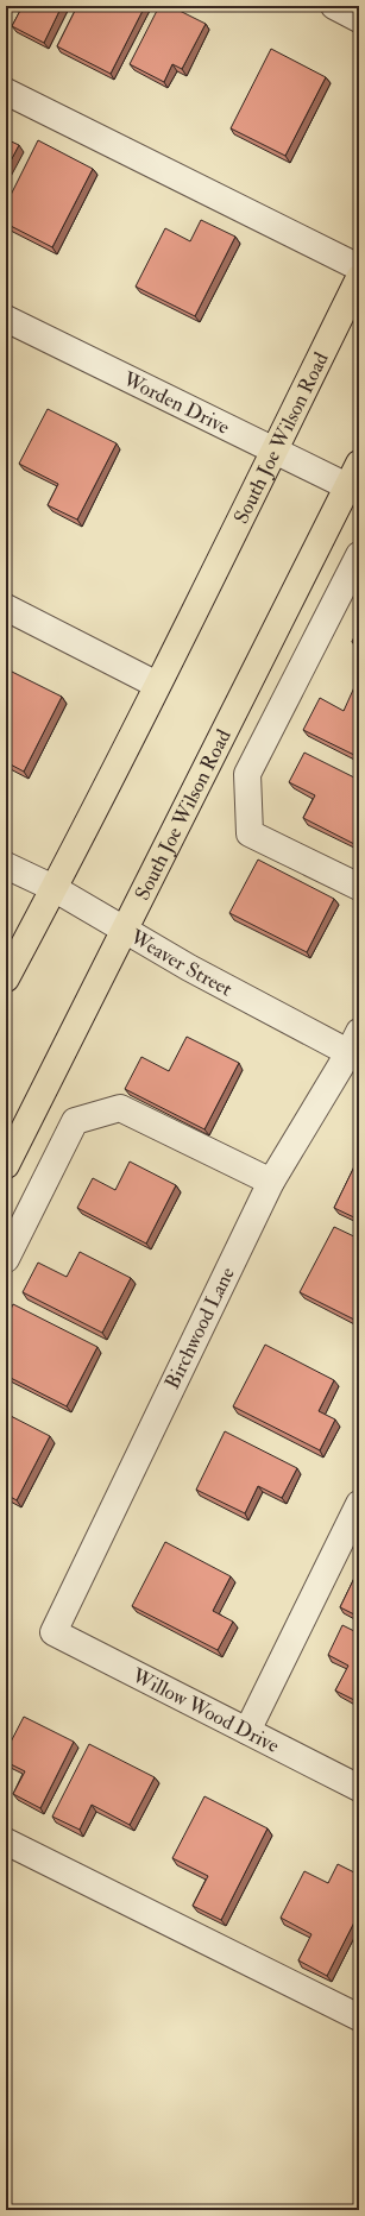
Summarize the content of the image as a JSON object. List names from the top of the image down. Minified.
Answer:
{"streets":{"main road":["South Joe Wilson Road"],"street":["Worden Drive","Weaver Street","Birchwood Lane","Willow Wood Drive"]},"crossings":[["Worden Drive","South Joe Wilson Road"],["South Joe Wilson Road","Weaver Street"],["Weaver Street","Birchwood Lane"],["Birchwood Lane","Willow Wood Drive"]]}
